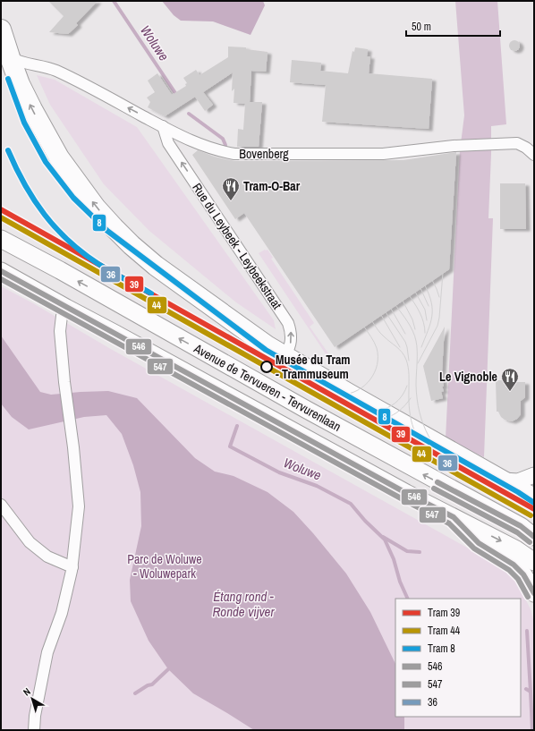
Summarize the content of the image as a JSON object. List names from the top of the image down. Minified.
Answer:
{"streets":{"main road":["Avenue de Tervueren - Tervurenlaan"],"street":["Bovenberg","Rue du Leybeek - Leybeekstraat"]},"crossings":[["Bovenberg","Rue du Leybeek - Leybeekstraat"]],"one_way":["Rue du Leybeek - Leybeekstraat"],"water":["Woluwe","Étang rond - Ronde vijver"],"parks":["Parc de Woluwe - Woluwepark"],"places":{"restaurant":["Tram-O-Bar","Le Vignoble"],"other":["Musée du Tram - Trammuseum"]},"lines":["tram line 8","tram line 39","transit line 36","tram line 44","transit line 546","transit line 547"],"legend":["Tram 39","Tram 44","Tram 8","546","547","36"],"scale_bar":"50 m","north":"top left"}
